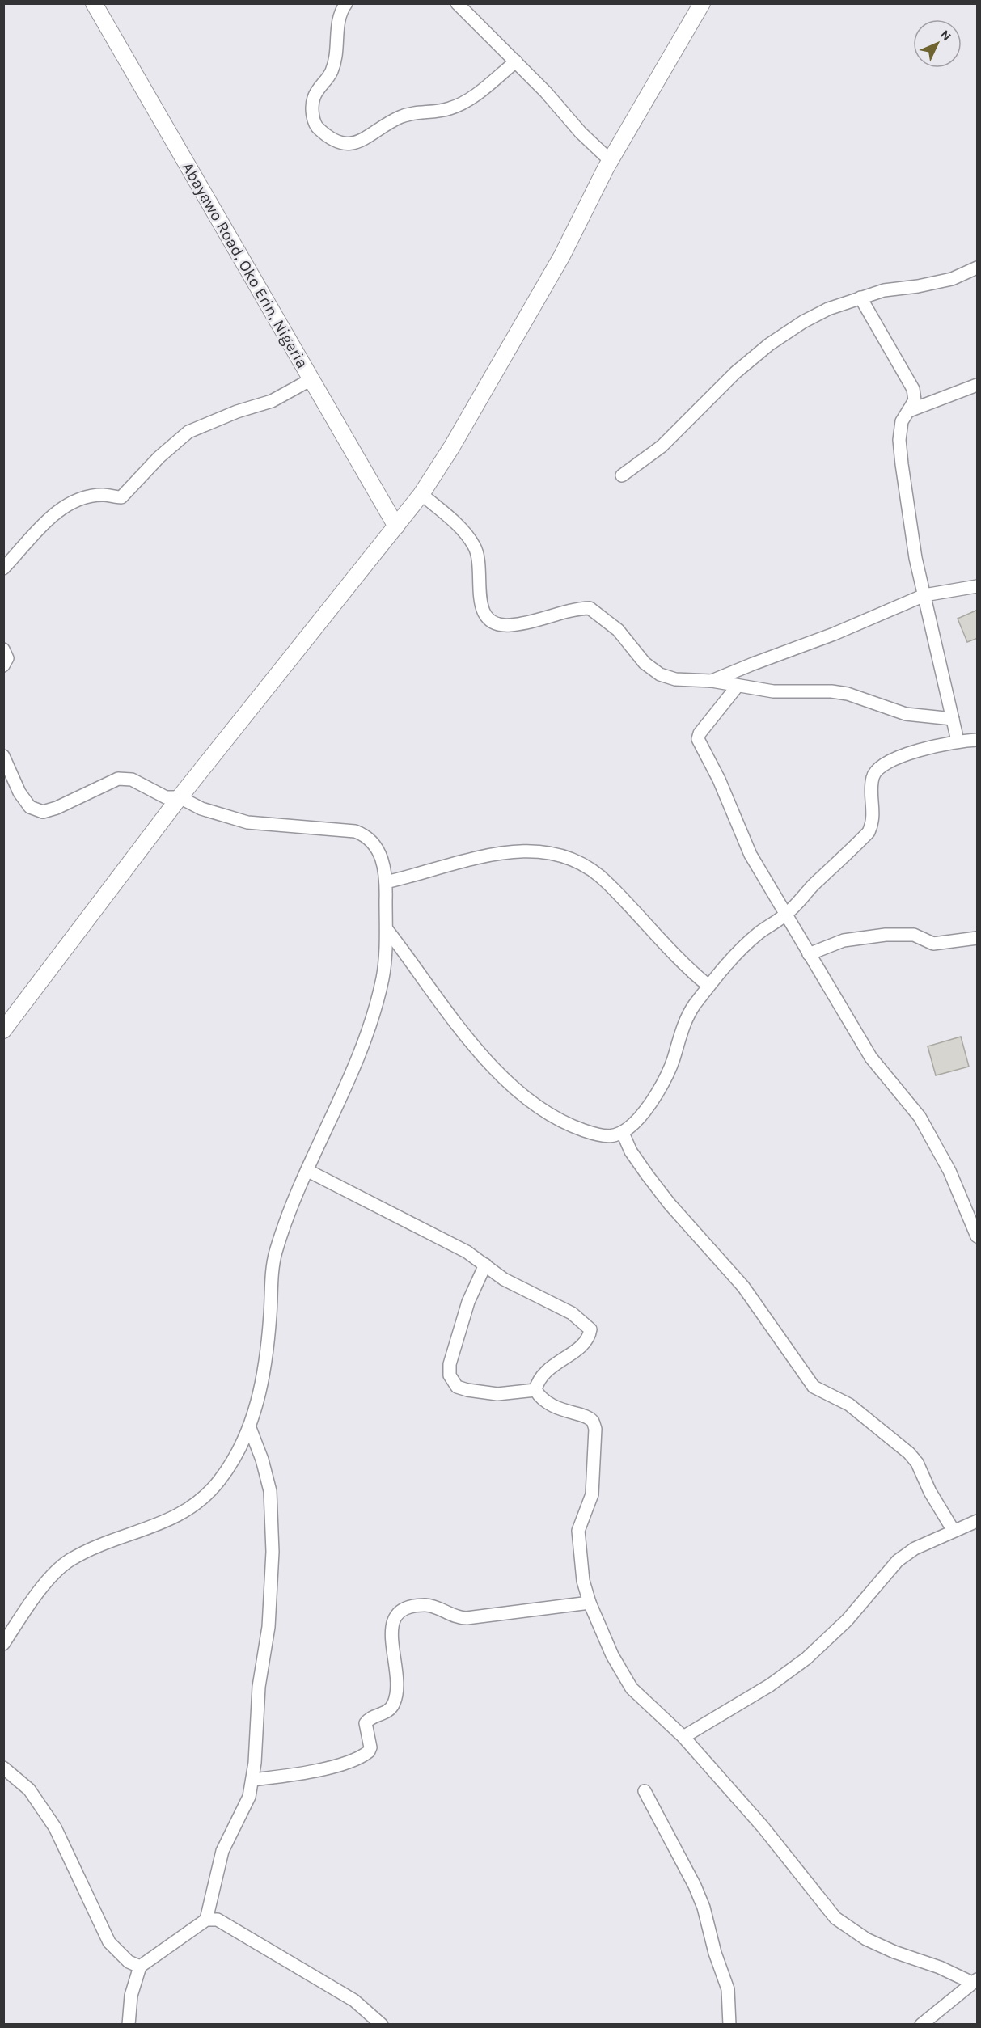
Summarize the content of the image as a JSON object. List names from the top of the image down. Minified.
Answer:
{"streets":{"street":["Abayawo Road, Oko Erin, Nigeria"]},"north":"top right"}
